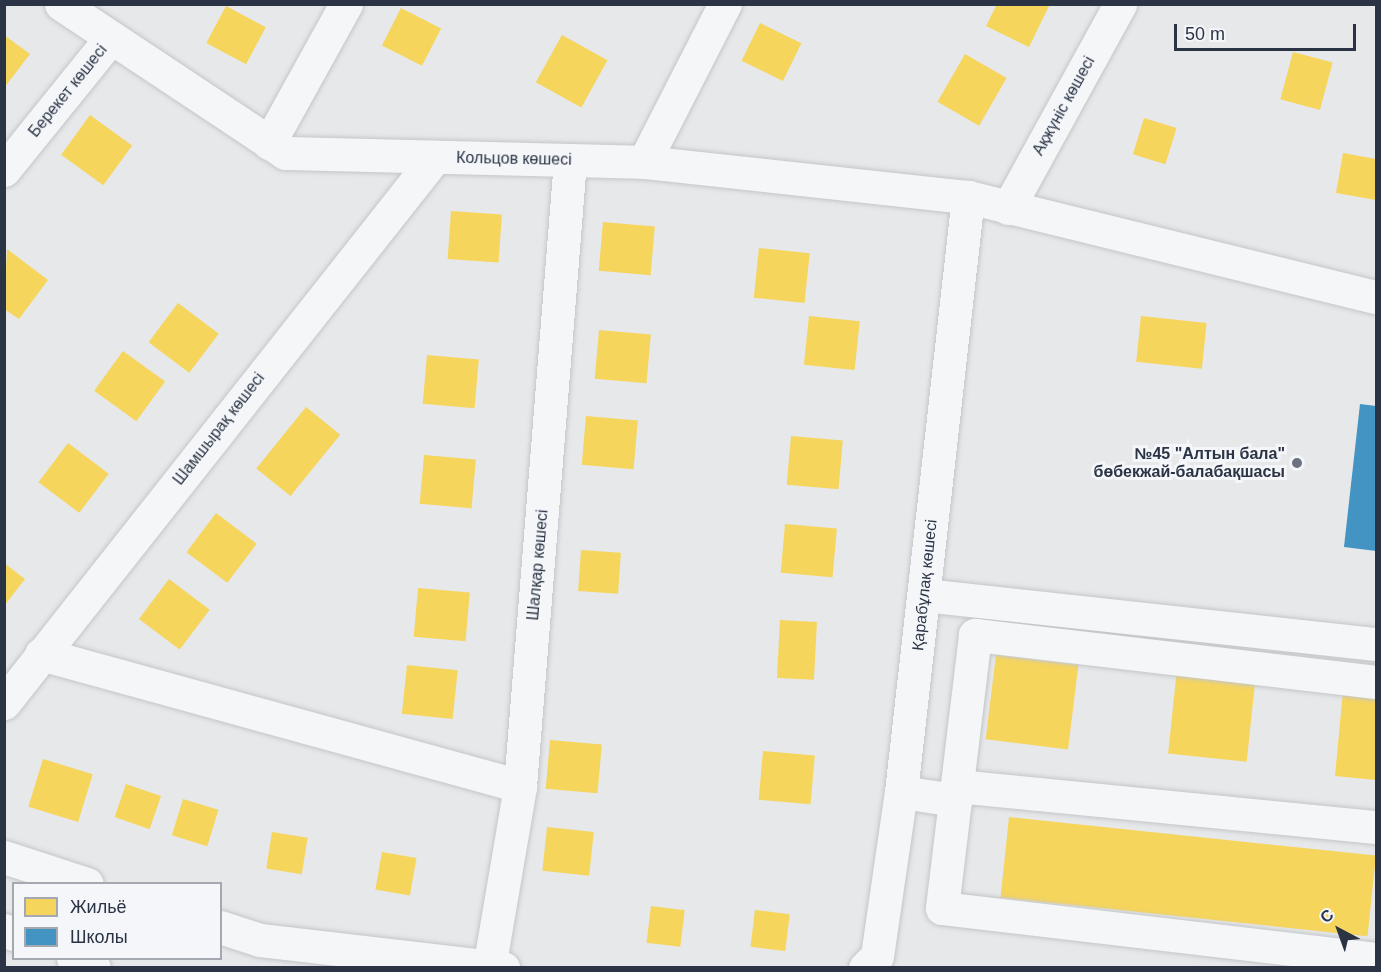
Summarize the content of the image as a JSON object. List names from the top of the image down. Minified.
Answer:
{"streets":{"street":["Берекет көшесі","Ақжүніс көшесі","Кольцов көшесі","Шамшырақ көшесі","Шалқар көшесі","Қарабұлақ көшесі"]},"crossings":[["Берекет көшесі","Кольцов көшесі"],["Ақжүніс көшесі","Кольцов көшесі"],["Кольцов көшесі","Шамшырақ көшесі"],["Кольцов көшесі","Шалқар көшесі"],["Кольцов көшесі","Қарабұлақ көшесі"]],"places":["№45 \"Алтын бала\" бөбекжай-балабақшасы"],"legend":["Жильё","Школы"],"scale_bar":"50 m","north":"top left"}
